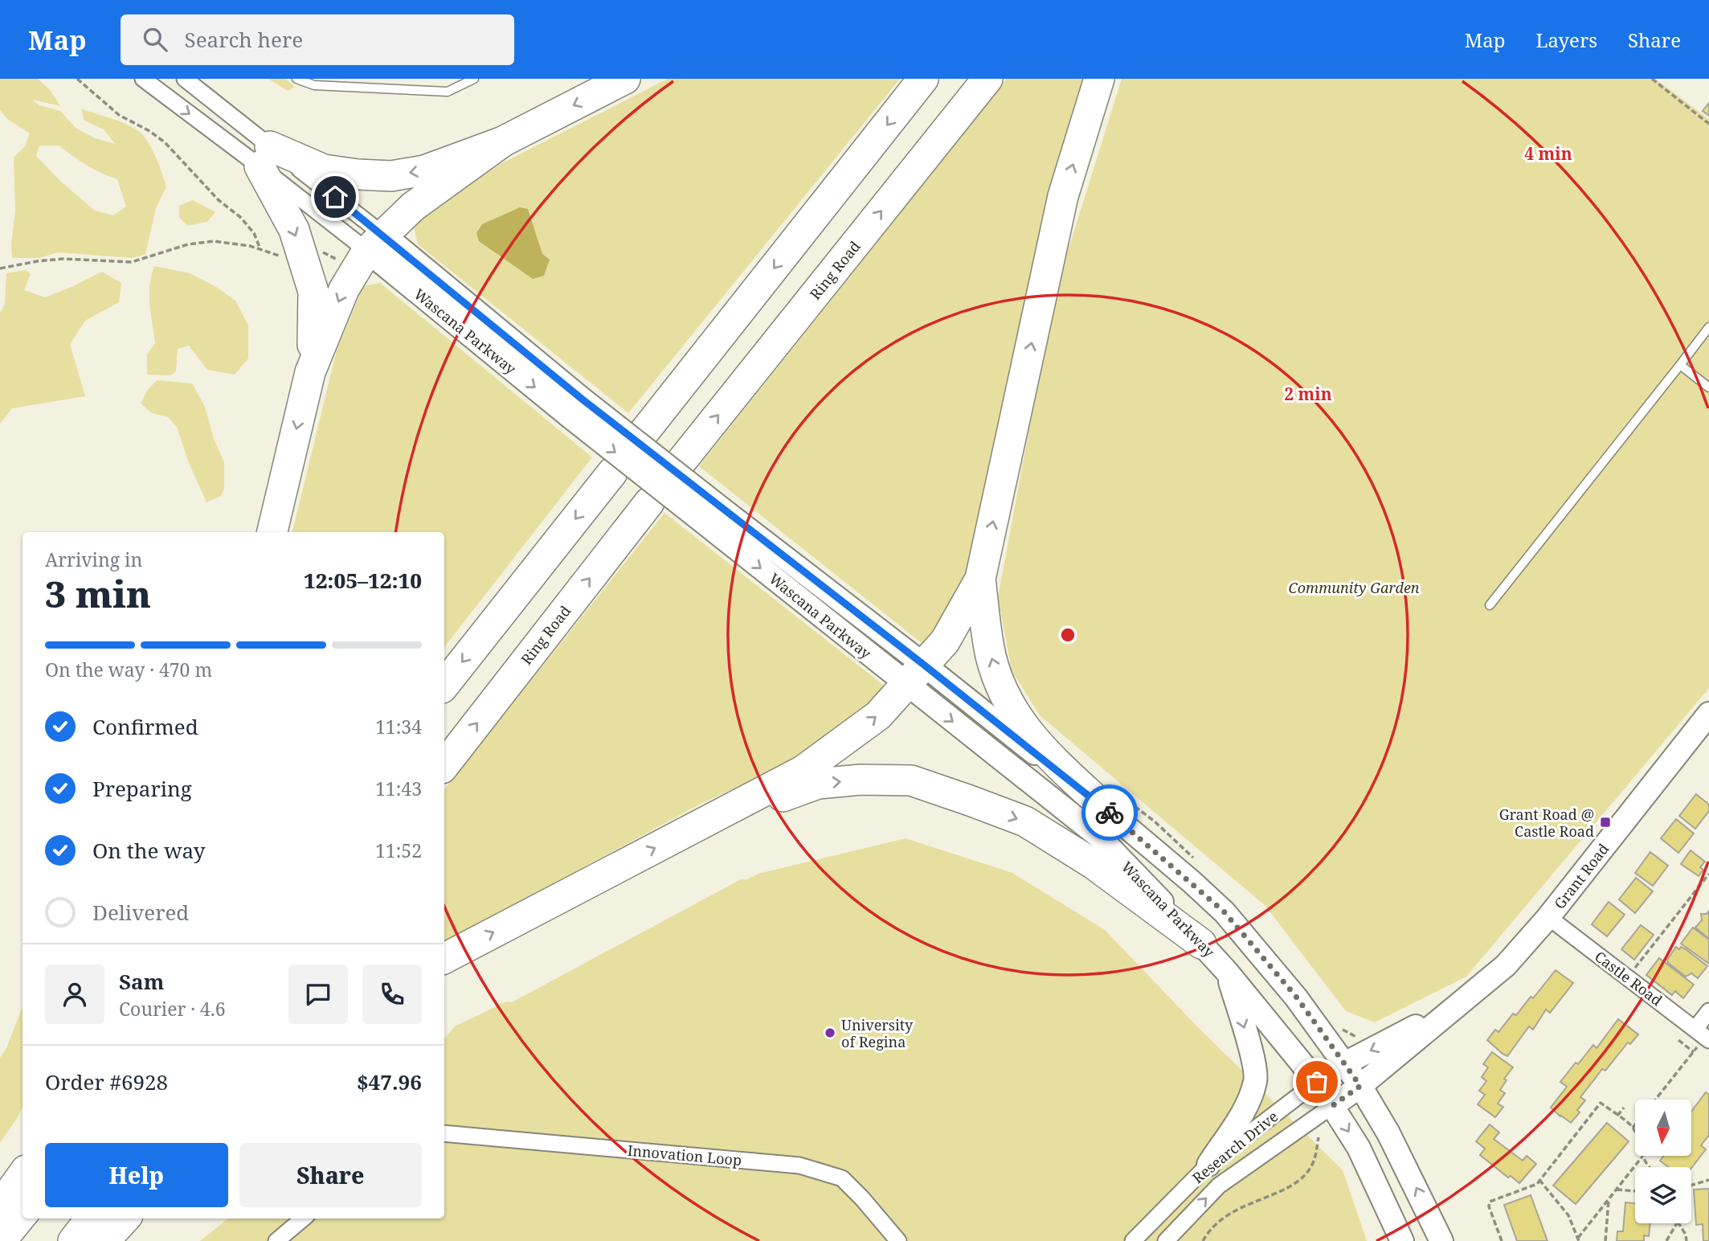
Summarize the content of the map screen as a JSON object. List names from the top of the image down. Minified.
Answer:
{"streets":{"highway":["Ring Road"],"main road":["Wascana Parkway","Grant Road"],"street":["Castle Road","Research Drive","Innovation Loop"]},"crossings":[["Wascana Parkway","Grant Road"],["Wascana Parkway","Research Drive"],["Grant Road","Castle Road"],["Grant Road","Research Drive"]],"parks":["Community Garden"],"places":{"transit":["Grant Road @ Castle Road"],"other":["University of Regina"]},"north":"bottom","page":{"header":"Map","search":"Search here","nav":["Map","Layers","Share"],"heading":["3 min","Arriving in","12:05–12:10"],"panel":["Sam","Courier · 4.6","Order #6928","$47.96"],"bar":"On the way · 470 m","list":[["Confirmed","11:34"],["Preparing","11:43"],["On the way","11:52"],"Delivered"],"buttons":["Help","Share"]},"rings":["4 min","2 min"]}
